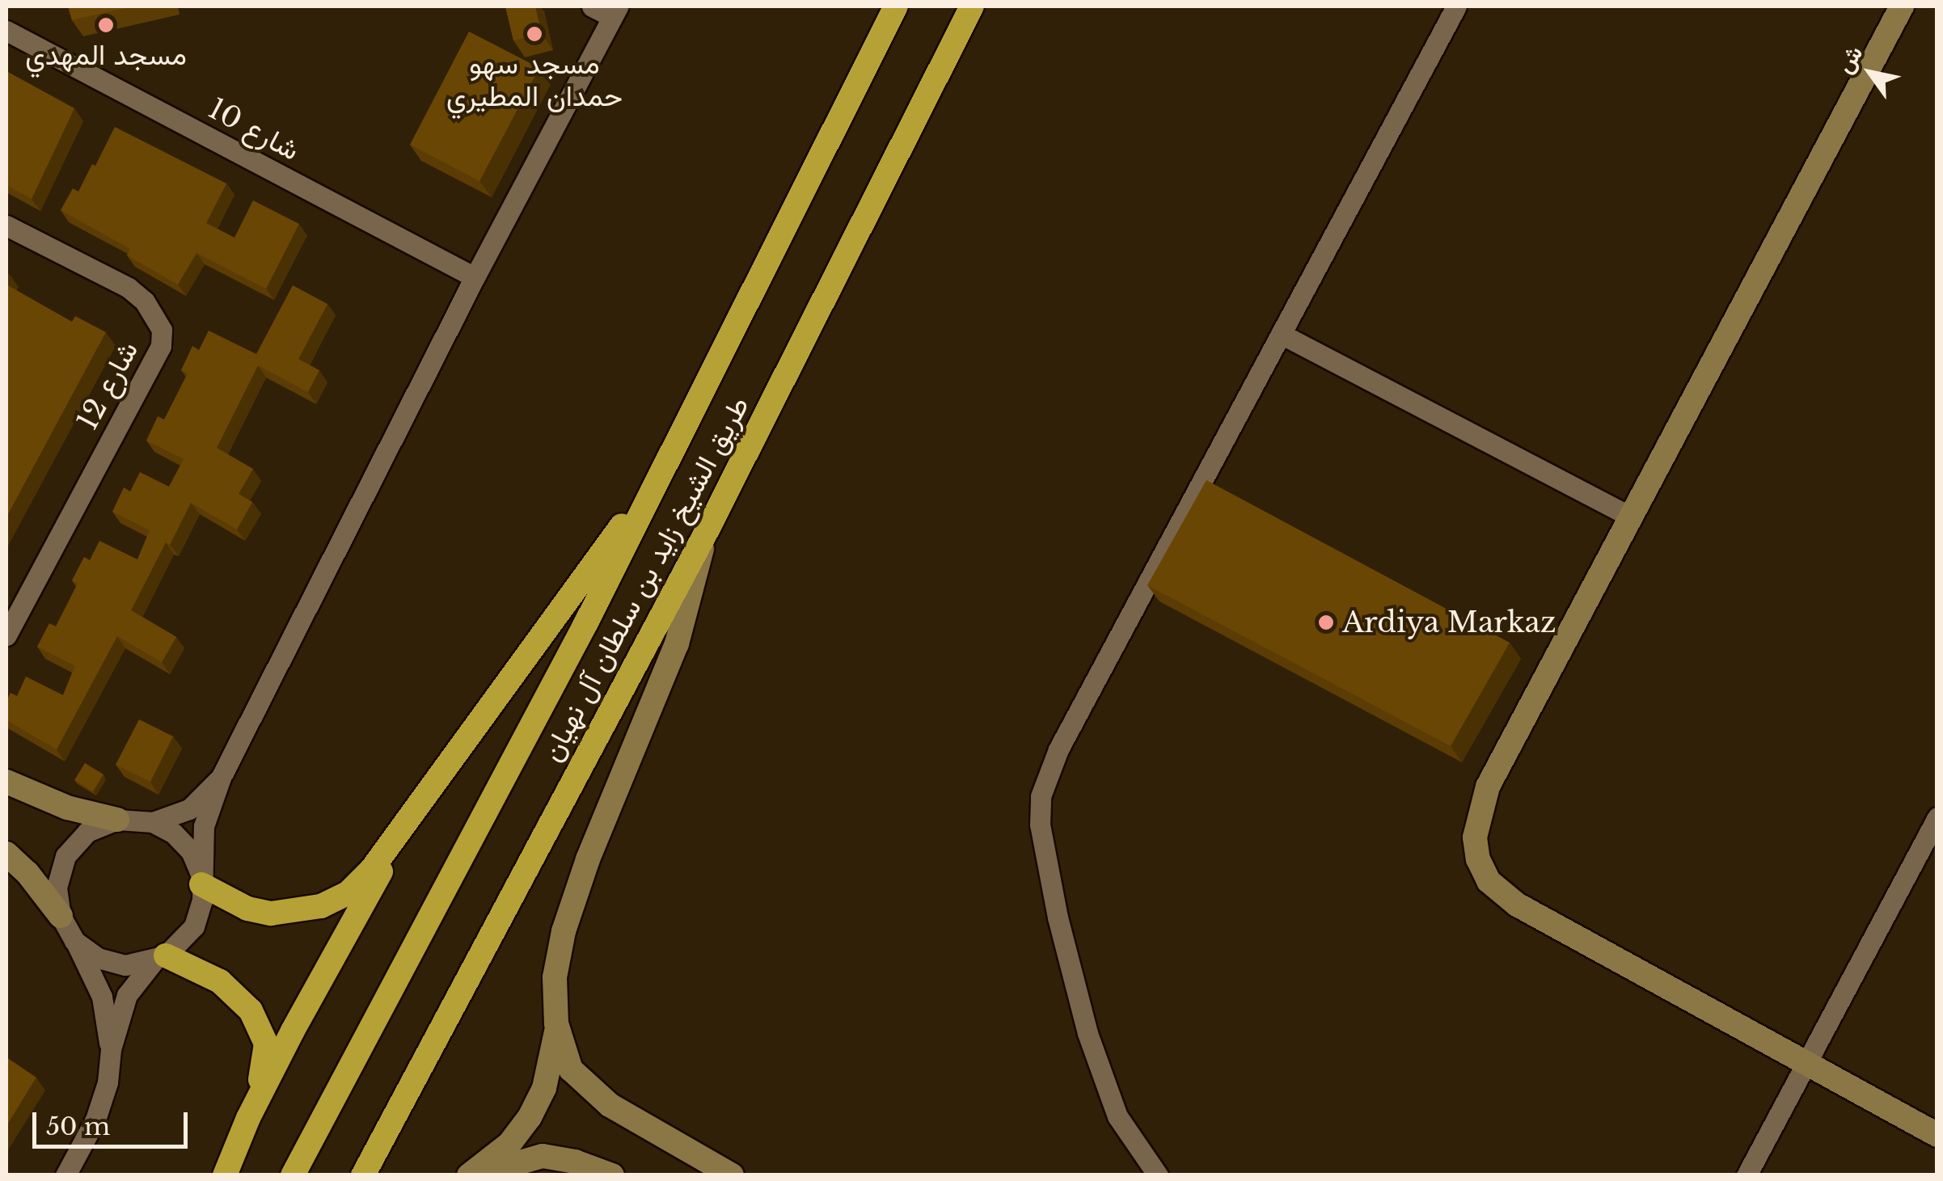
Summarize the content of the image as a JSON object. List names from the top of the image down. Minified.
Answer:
{"streets":{"highway":["طريق الشيخ زايد بن سلطان آل نهيان"],"street":["شارع 10","شارع 12"]},"places":["مسجد المهدي","مسجد سهو حمدان المطيري","Ardiya Markaz"],"scale_bar":"50 m","north":"top left"}
